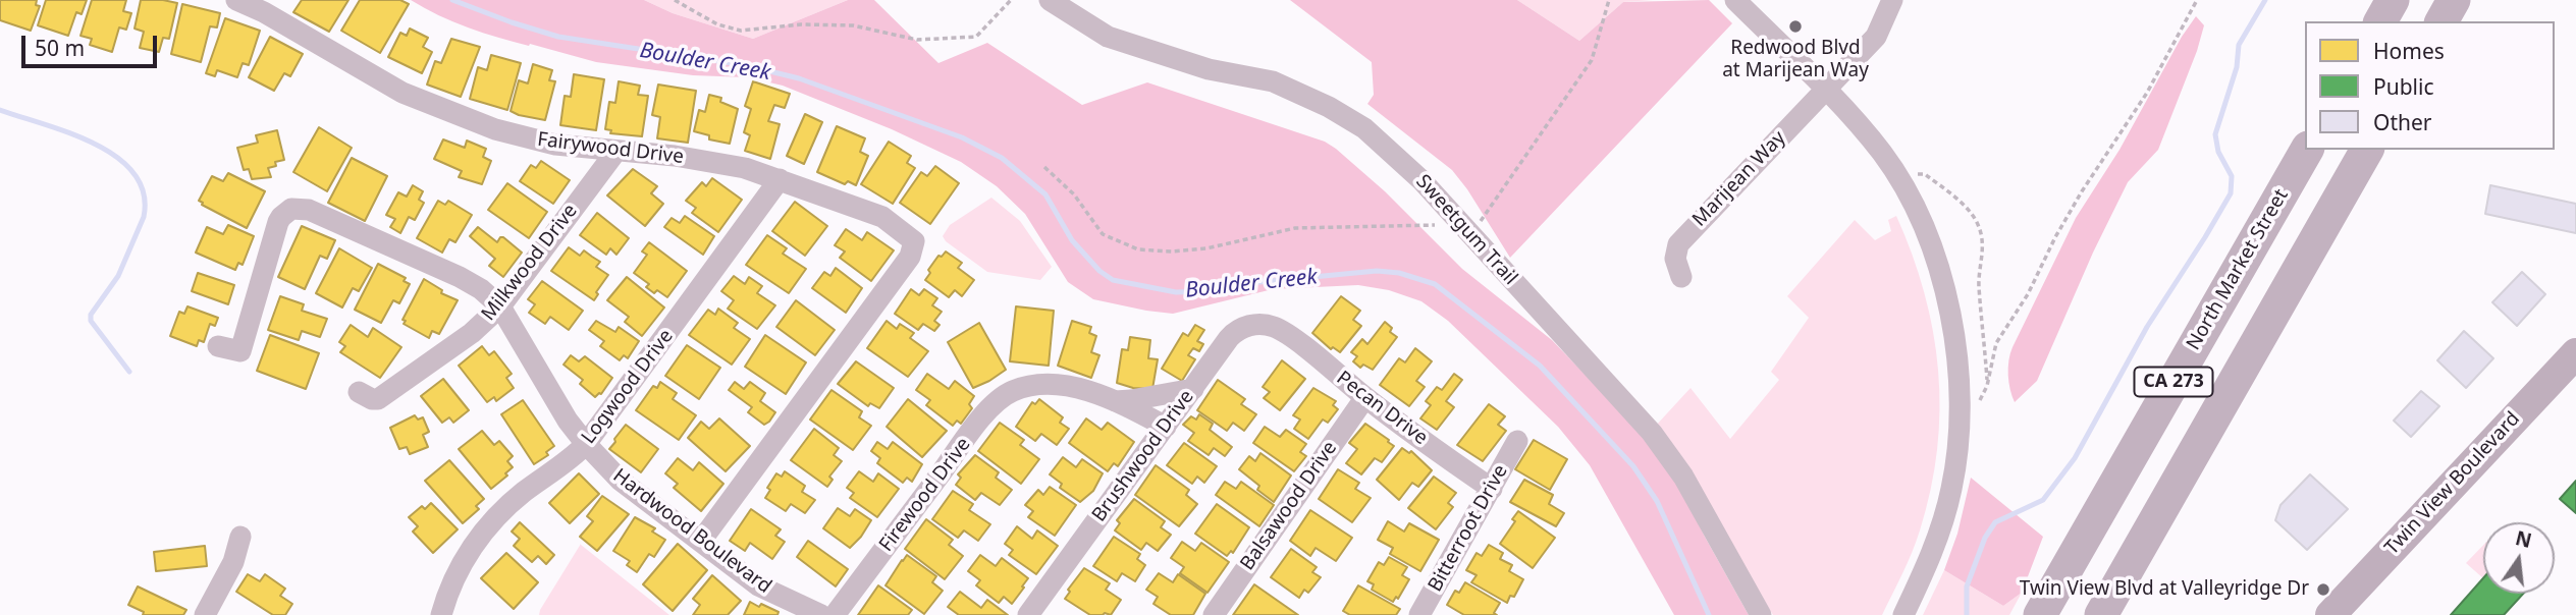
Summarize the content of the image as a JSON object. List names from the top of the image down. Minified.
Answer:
{"streets":{"main road":["North Market Street","CA 273"],"street":["Fairywood Drive","Marijean Way","Sweetgum Trail","Milkwood Drive","Logwood Drive","Pecan Drive","Brushwood Drive","Twin View Boulevard","Firewood Drive","Balsawood Drive","Bitterroot Drive","Hardwood Boulevard"]},"crossings":[["Fairywood Drive","Milkwood Drive"],["Fairywood Drive","Logwood Drive"],["Fairywood Drive","Hardwood Boulevard"],["Milkwood Drive","Hardwood Boulevard"],["Logwood Drive","Hardwood Boulevard"],["Pecan Drive","Brushwood Drive"],["Pecan Drive","Balsawood Drive"],["Pecan Drive","Bitterroot Drive"]],"water":["Boulder Creek"],"places":["Redwood Blvd at Marijean Way","Twin View Blvd at Valleyridge Dr"],"legend":["Homes","Public","Other"],"scale_bar":"50 m","north":"top"}
